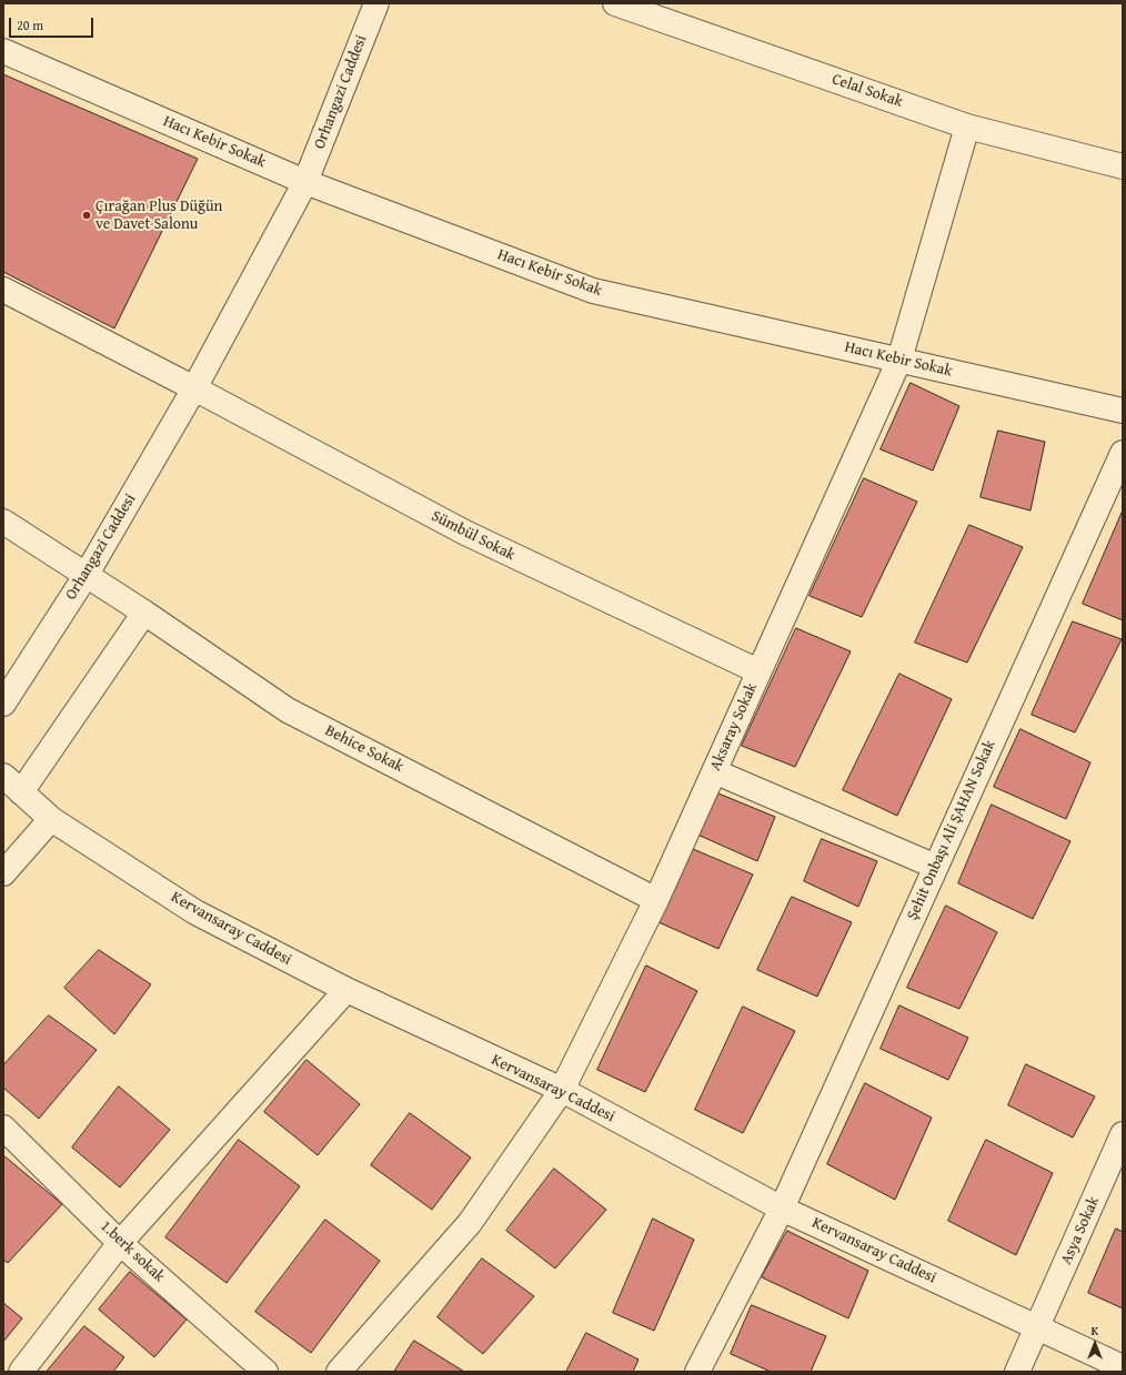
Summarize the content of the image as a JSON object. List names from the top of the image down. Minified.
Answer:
{"streets":{"street":["Celal Sokak","Orhangazi Caddesi","Hacı Kebir Sokak","Sümbül Sokak","Aksaray Sokak","Behice Sokak","Şehit Onbaşı Ali ŞAHAN Sokak","Kervansaray Caddesi","Asya Sokak","1.berk sokak"]},"crossings":[["Celal Sokak","Aksaray Sokak"],["Orhangazi Caddesi","Hacı Kebir Sokak"],["Orhangazi Caddesi","Sümbül Sokak"],["Orhangazi Caddesi","Behice Sokak"],["Hacı Kebir Sokak","Aksaray Sokak"],["Sümbül Sokak","Aksaray Sokak"],["Aksaray Sokak","Behice Sokak"],["Aksaray Sokak","Kervansaray Caddesi"],["Şehit Onbaşı Ali ŞAHAN Sokak","Kervansaray Caddesi"],["Kervansaray Caddesi","Asya Sokak"]],"places":["Çırağan Plus Düğün ve Davet Salonu"],"scale_bar":"20 m","north":"top"}
